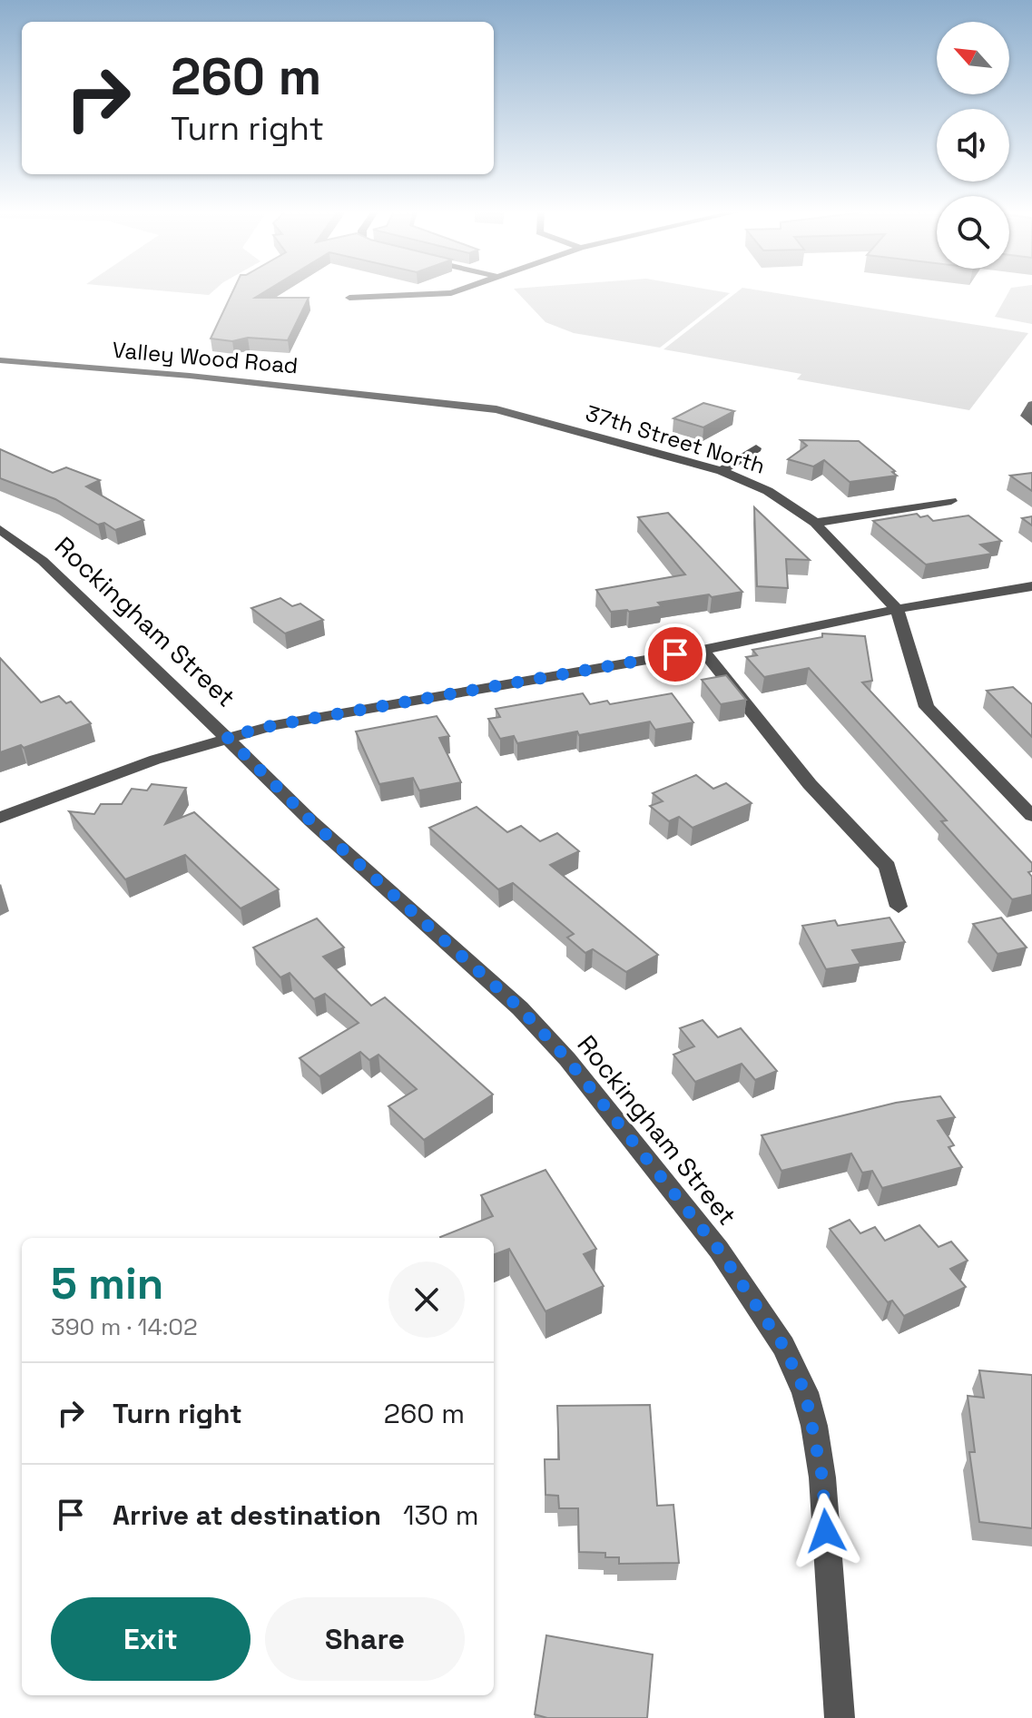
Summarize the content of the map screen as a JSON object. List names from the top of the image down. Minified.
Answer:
{"streets":{"street":["Valley Wood Road","37th Street North","Rockingham Street"]},"crossings":[["Valley Wood Road","37th Street North"]],"north":"top left","page":{"turn":["260 m","Turn right"],"heading":["5 min","390 m · 14:02"],"list":[{"name":"Turn right","value":"260 m"},{"name":"Arrive at destination","value":"130 m"}],"buttons":["Exit","Share"]}}
